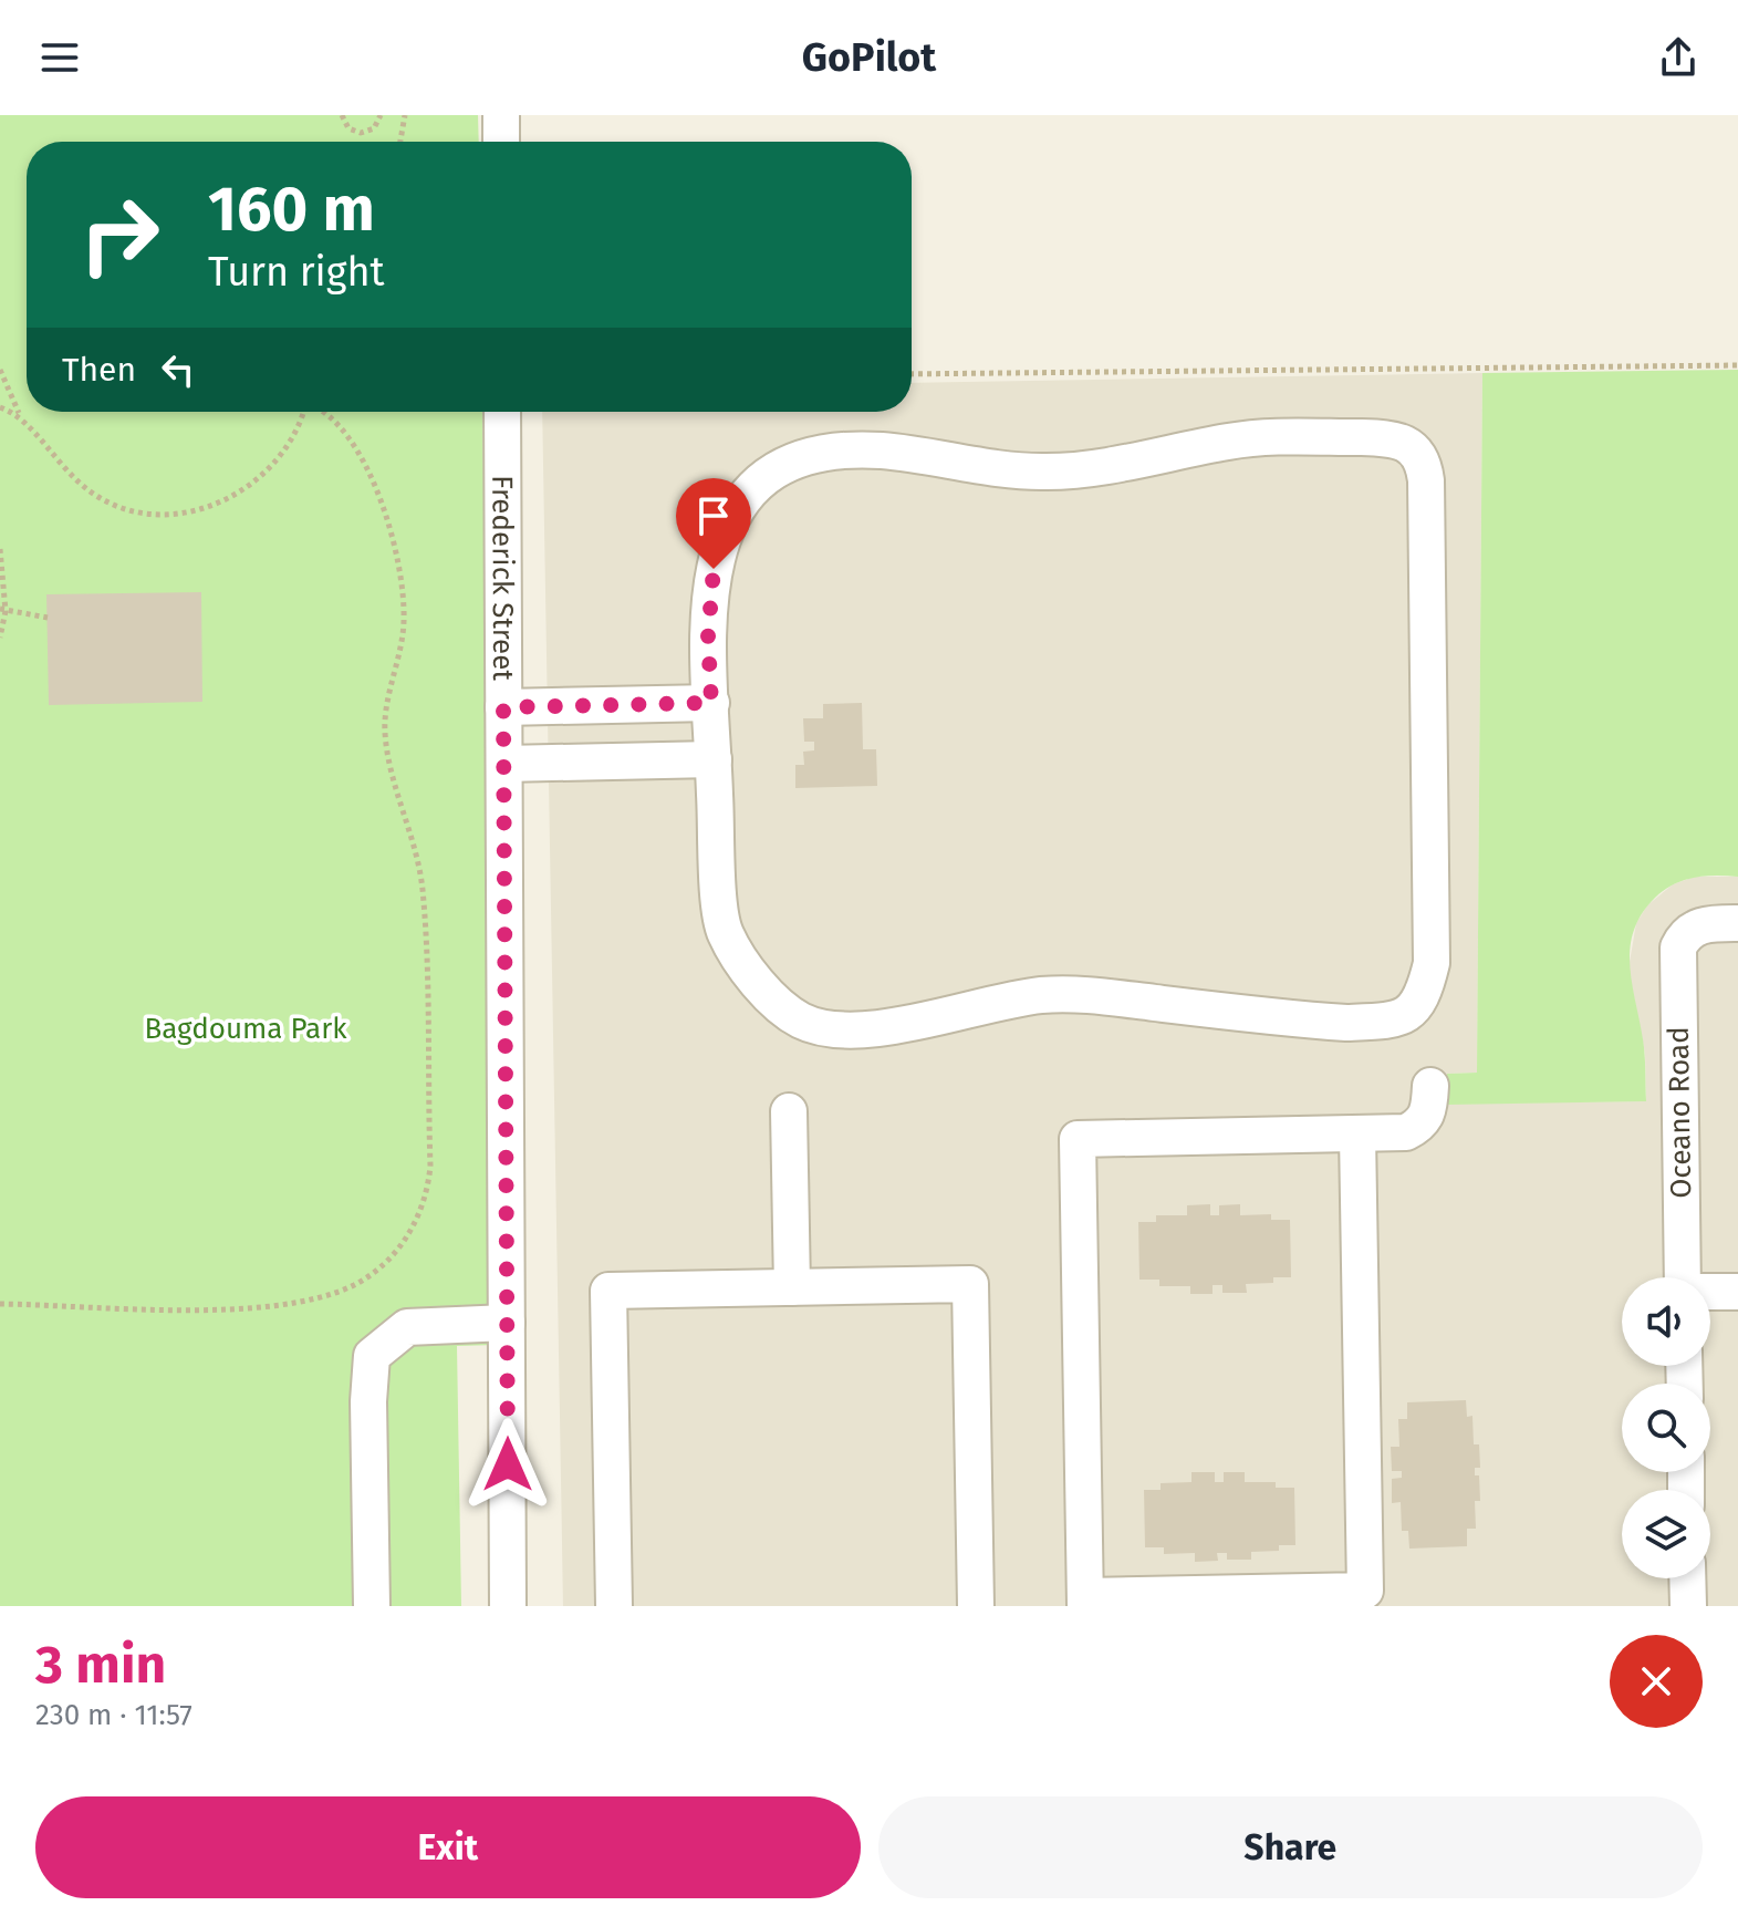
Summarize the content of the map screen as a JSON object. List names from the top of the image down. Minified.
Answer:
{"streets":{"street":["Frederick Street","Oceano Road"]},"parks":["Bagdouma Park"],"page":{"header":"GoPilot","turn":["160 m","Turn right"],"then":"Then","heading":["3 min","230 m · 11:57"],"buttons":["Exit","Share"]}}
